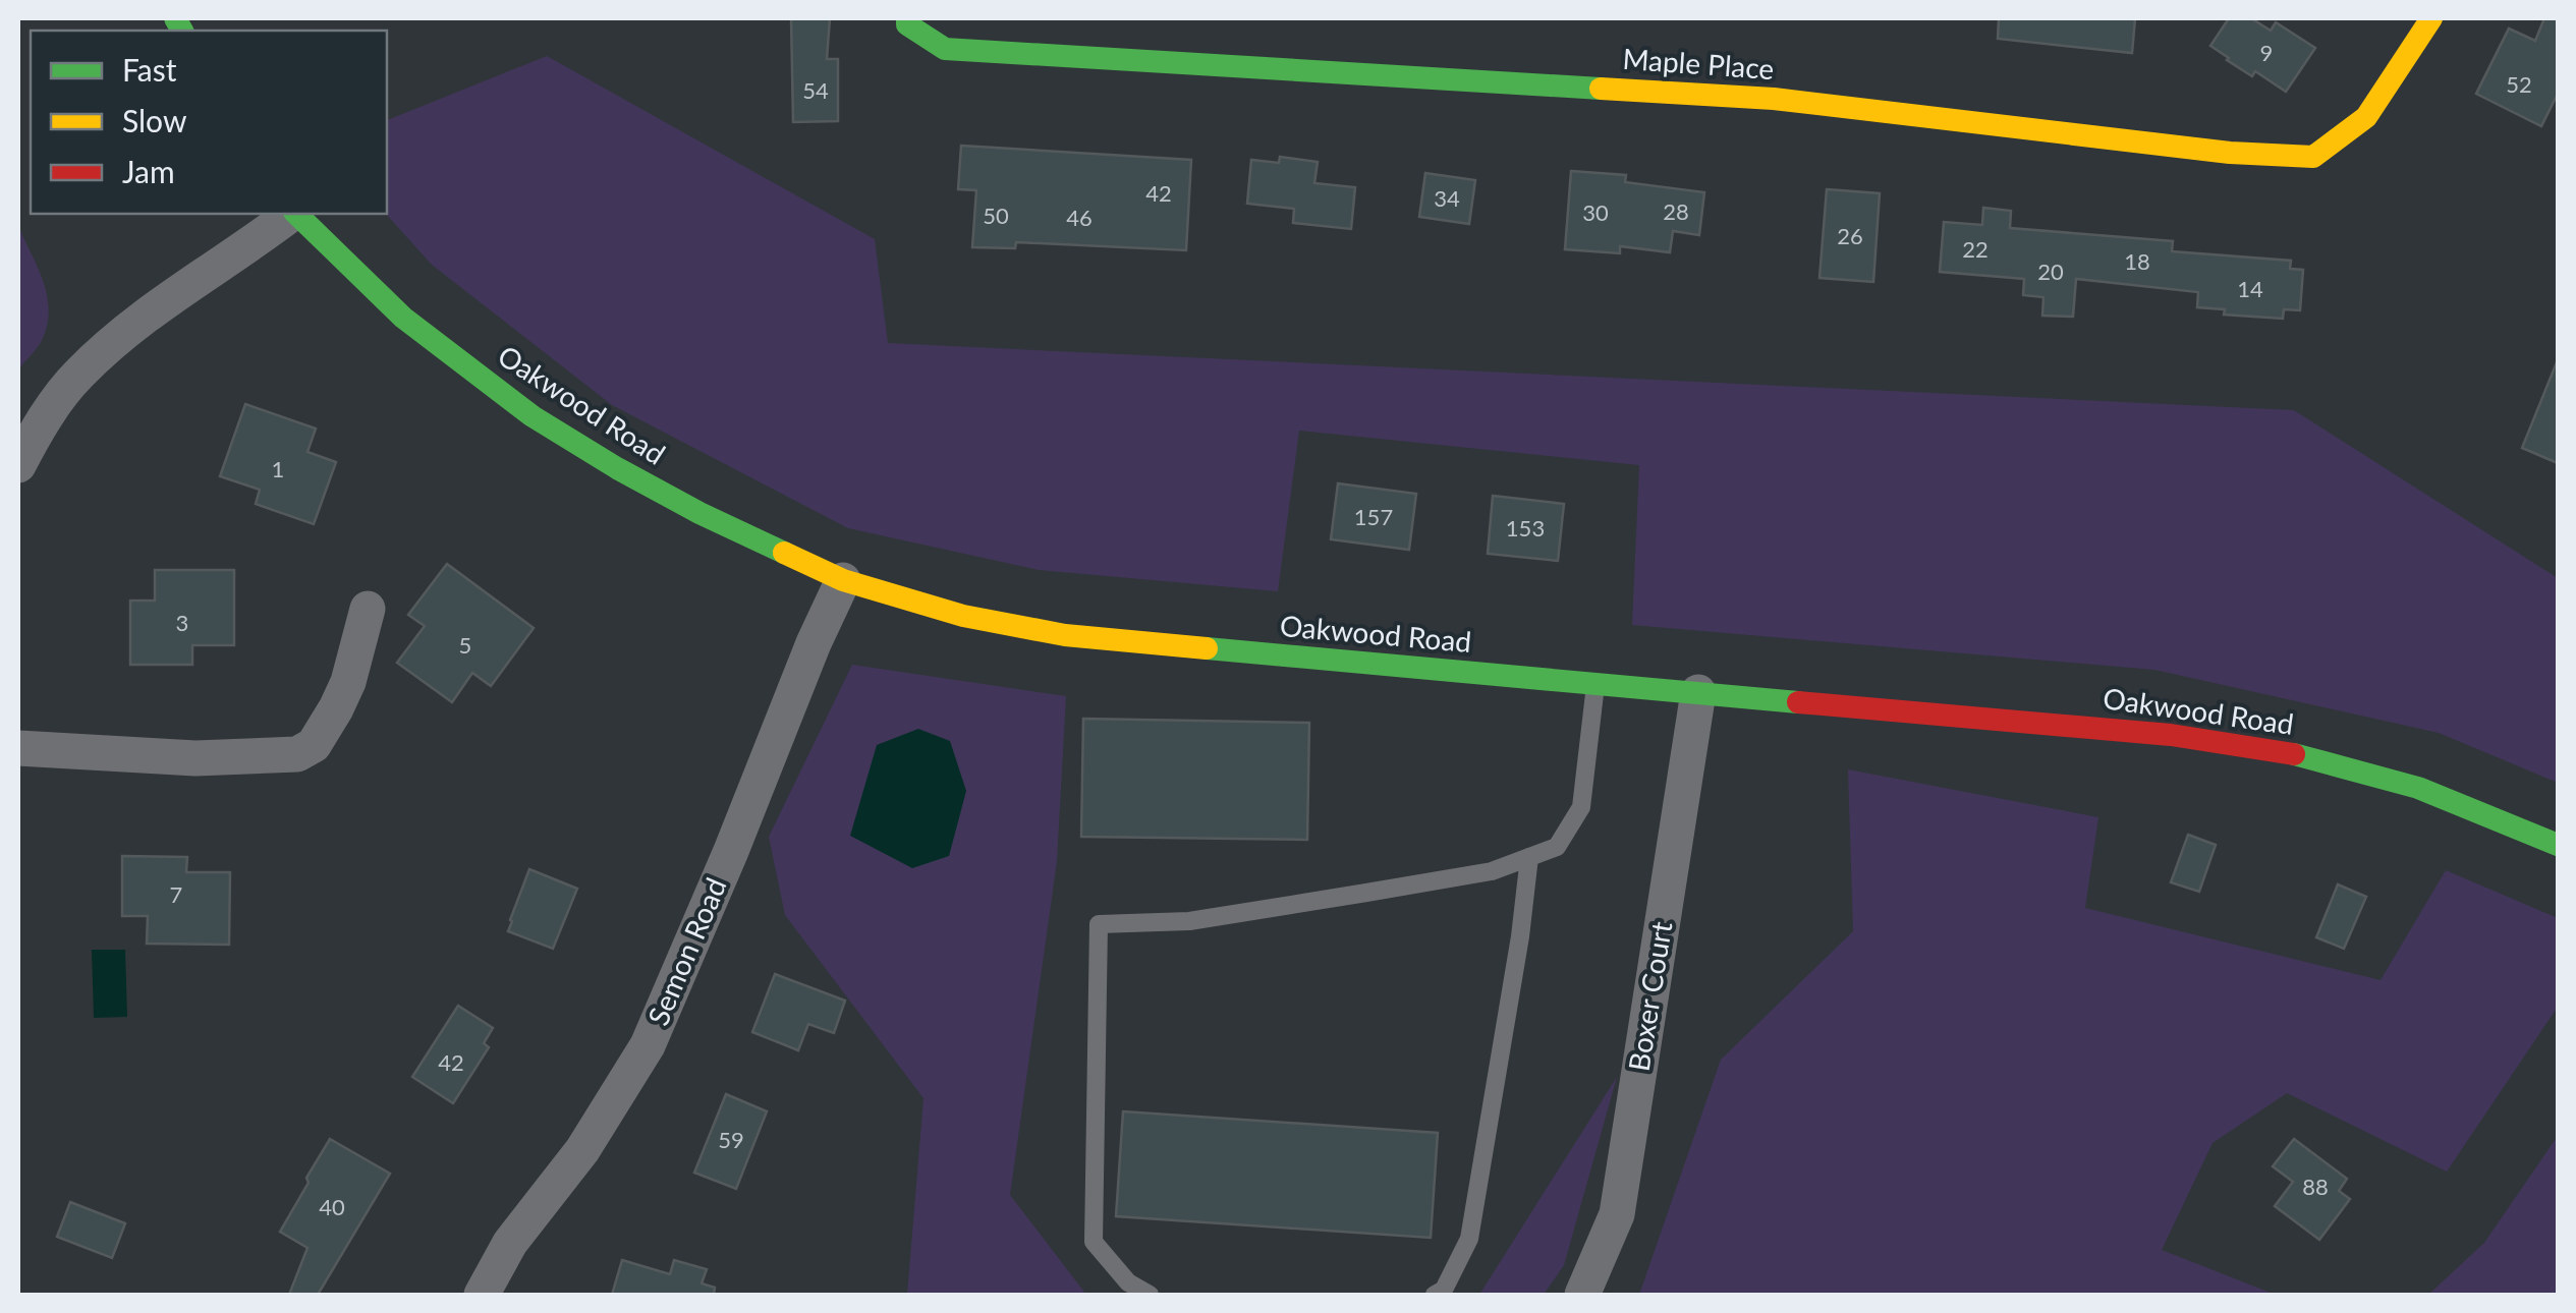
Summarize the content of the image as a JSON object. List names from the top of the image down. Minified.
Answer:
{"streets":{"main road":["Maple Place","Oakwood Road"],"street":["Semon Road","Boxer Court"]},"crossings":[["Oakwood Road","Semon Road"],["Oakwood Road","Boxer Court"]],"house_numbers":["9","52","54","42","34","28","30","50","46","26","22","18","20","14","1","157","153","3","5","7","42","59","88","40"],"legend":["Fast","Slow","Jam"]}
